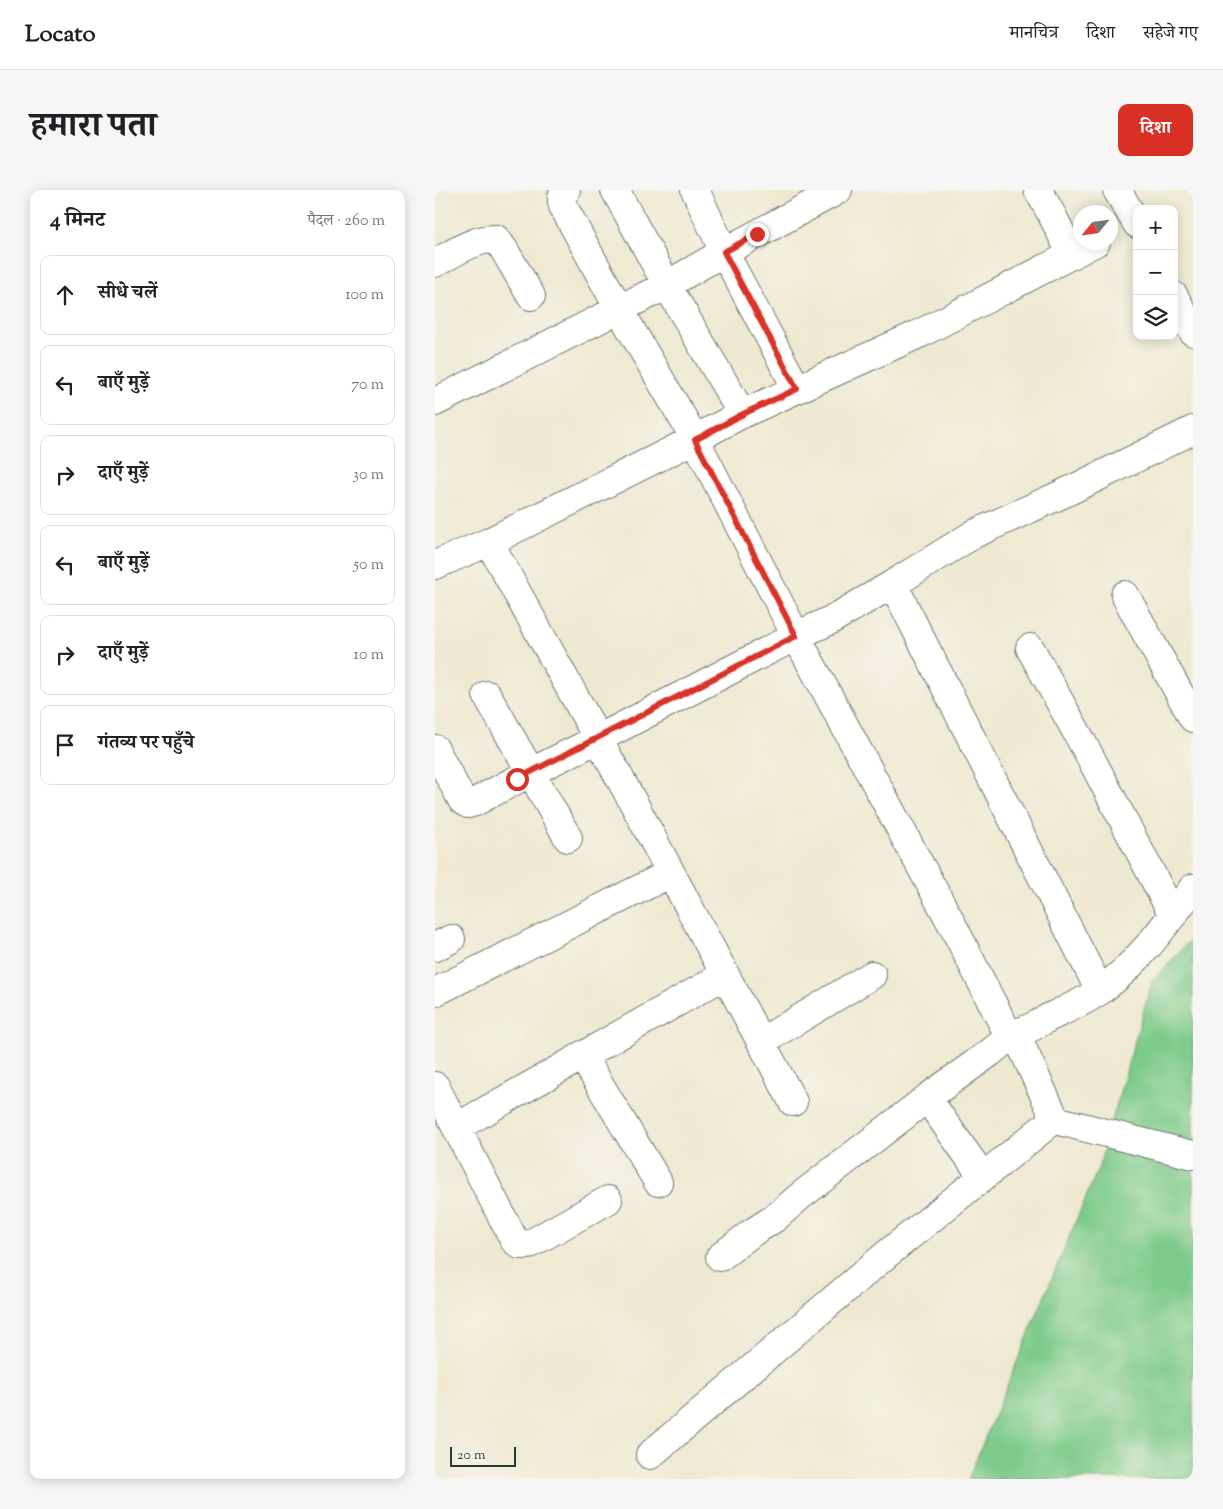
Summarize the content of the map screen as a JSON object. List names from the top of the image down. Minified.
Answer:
{"scale_bar":"20 m","north":"bottom left","page":{"header":"Locato","nav":["मानचित्र","दिशा","सहेजे गए"],"title":"हमारा पता","buttons":"दिशा","heading":["4 मिनट","पैदल · 260 m"],"map_buttons":["+","−"],"list":[["सीधे चलें","100 m"],["बाएँ मुड़ें","70 m"],["दाएँ मुड़ें","30 m"],["बाएँ मुड़ें","50 m"],["दाएँ मुड़ें","10 m"],"गंतव्य पर पहुँचे"],"scale":"20 m"}}
